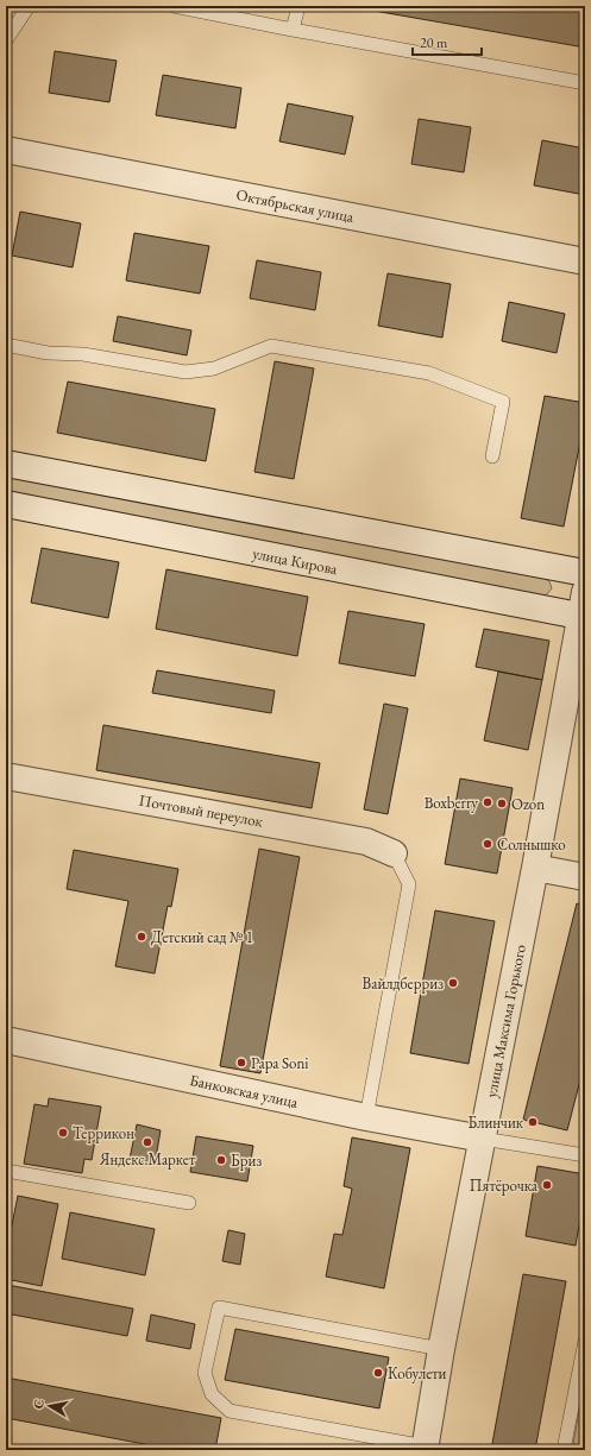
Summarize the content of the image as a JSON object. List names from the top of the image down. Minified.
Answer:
{"streets":{"street":["Октябрьская улица","улица Кирова","Почтовый переулок","улица Максима Горького","Банковская улица"]},"crossings":[["улица Кирова","улица Максима Горького"],["улица Максима Горького","Банковская улица"]],"places":["Boxberry","Ozon","Солнышко","Детский сад № 1","Вайлдберриз","Papa Soni","Блинчик","Террикон","Яндекс.Маркет","Бриз","Пятёрочка","Кобулети"],"scale_bar":"20 m","north":"left"}
